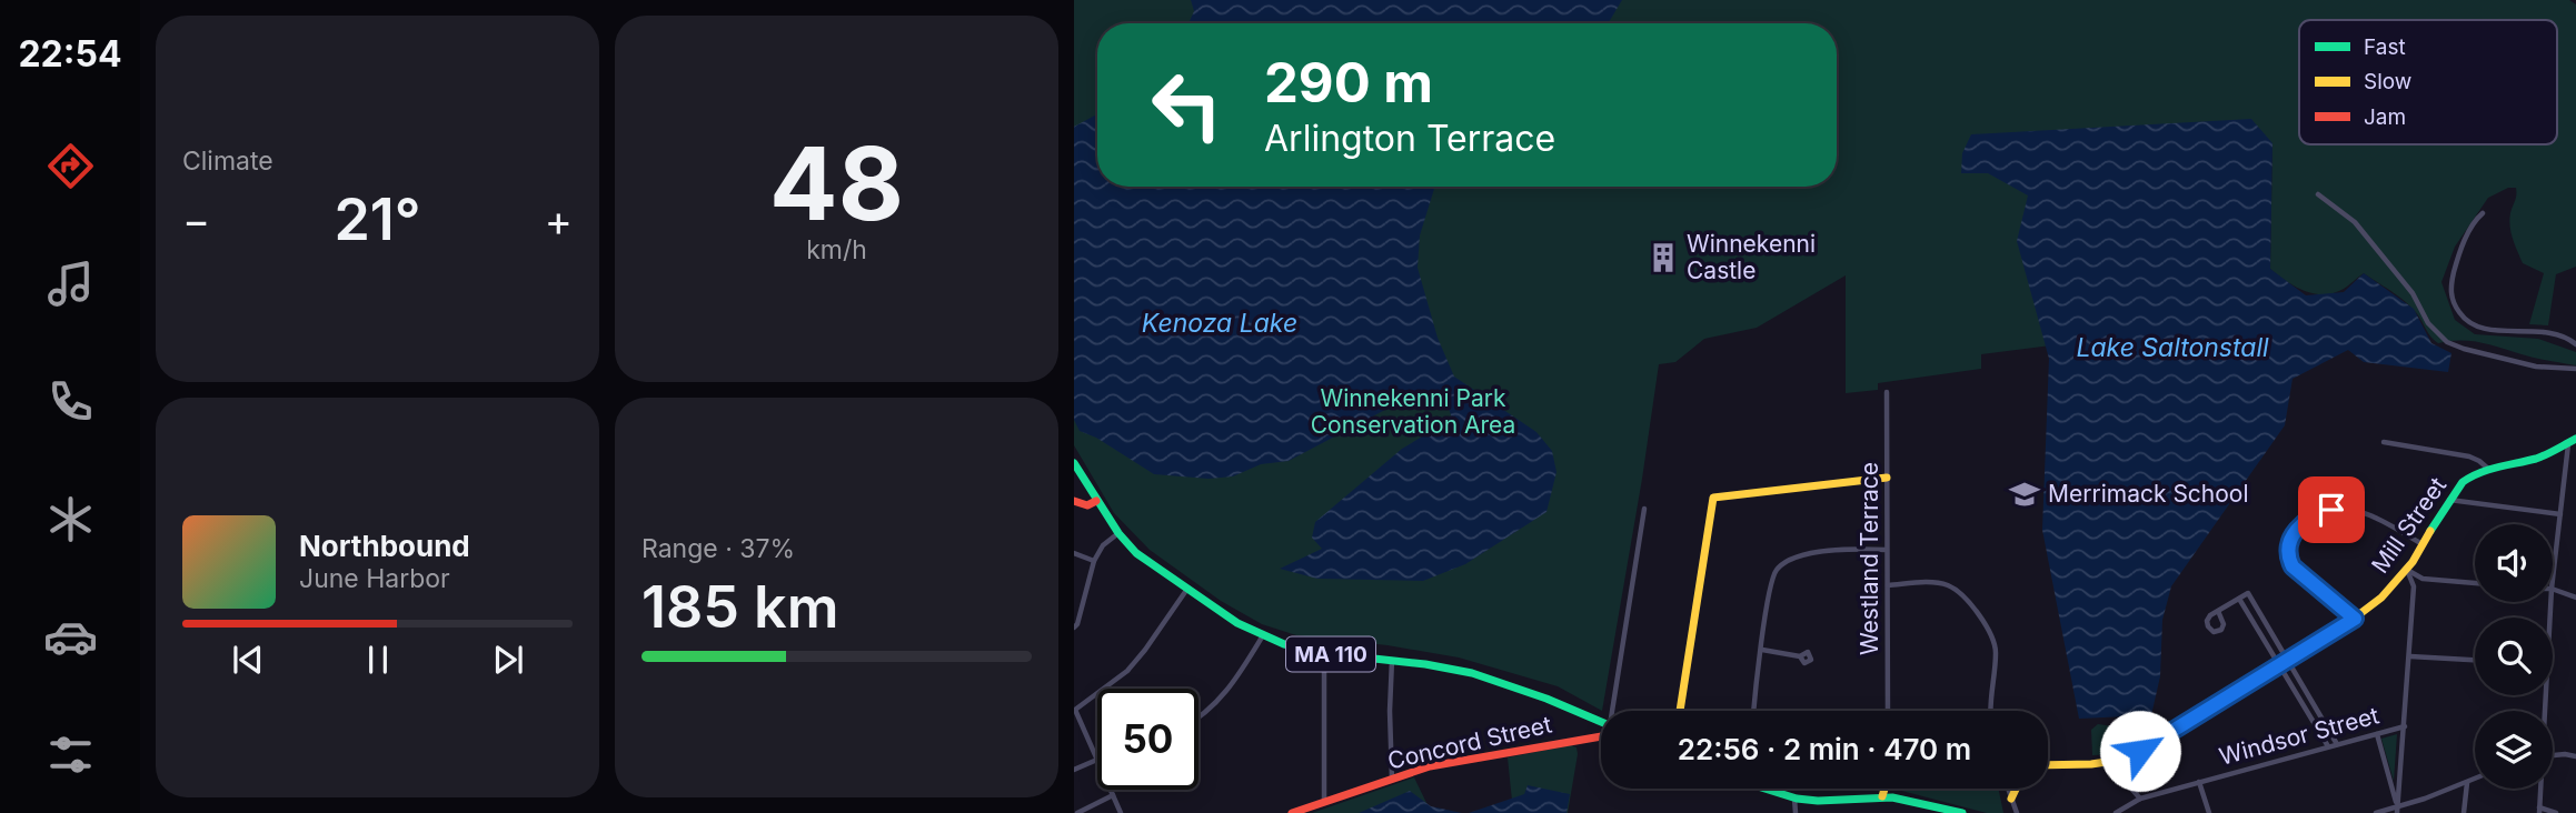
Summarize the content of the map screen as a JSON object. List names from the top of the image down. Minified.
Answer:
{"streets":{"main road":["Mill Street","MA 110","Concord Street"],"street":["Westland Terrace","Windsor Street"]},"water":["Kenoza Lake","Lake Saltonstall"],"parks":["Winnekenni Park Conservation Area"],"places":{"building":["Winnekenni Castle"],"school or university":["Merrimack School"]},"legend":["Fast","Slow","Jam"],"page":{"tabs":"22:54","tile":["Climate",["48","km/h"],["Range · 37%","185 km"]],"turn":["290 m","Arlington Terrace"],"heat":["−","21°","+"],"song":["Northbound","June Harbor"],"limit":"50","trip":"22:56 · 2 min · 470 m"}}
